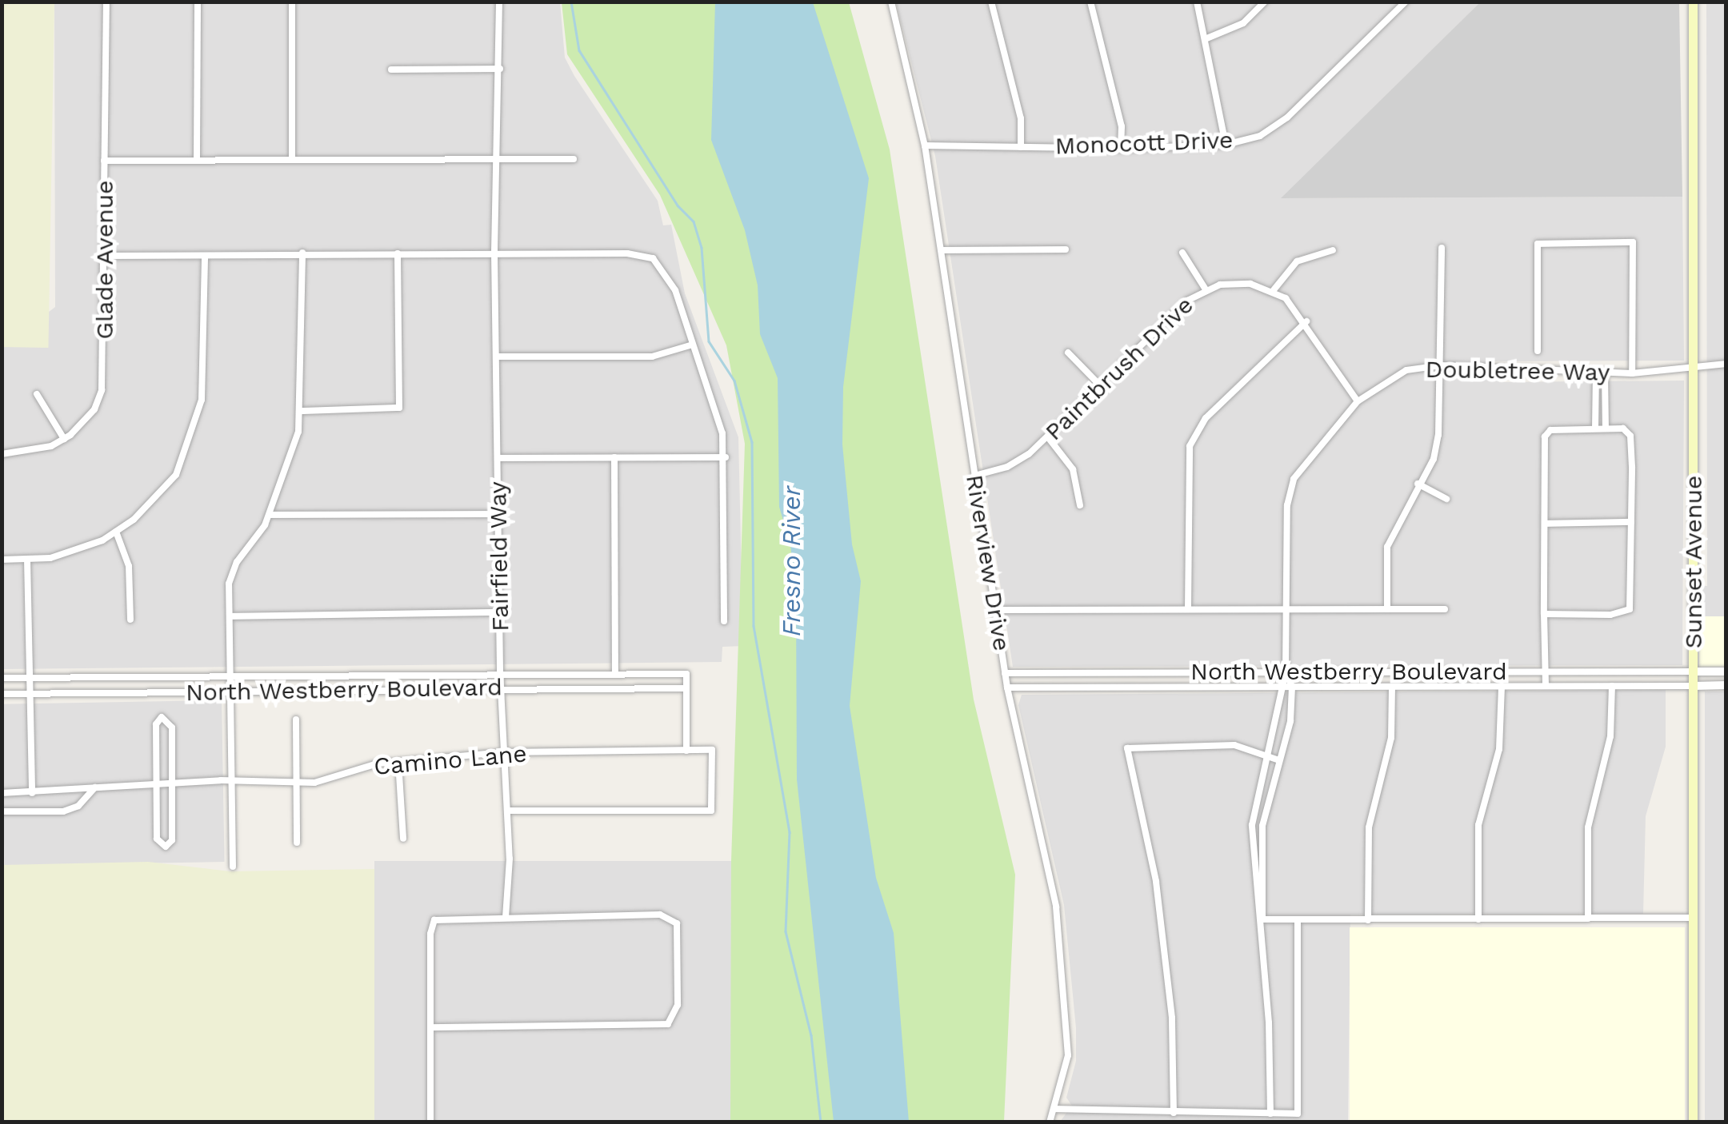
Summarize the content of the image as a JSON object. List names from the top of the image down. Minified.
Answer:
{"streets":{"main road":["Sunset Avenue"],"street":["Monocott Drive","Glade Avenue","Paintbrush Drive","Doubletree Way","Fairfield Way","Riverview Drive","North Westberry Boulevard","Camino Lane"]},"crossings":[["Monocott Drive","Riverview Drive"],["Paintbrush Drive","Riverview Drive"],["Doubletree Way","Sunset Avenue"],["Doubletree Way","North Westberry Boulevard"],["Fairfield Way","North Westberry Boulevard"],["Fairfield Way","Camino Lane"],["Sunset Avenue","North Westberry Boulevard"],["Riverview Drive","North Westberry Boulevard"]],"water":["Fresno River"]}
